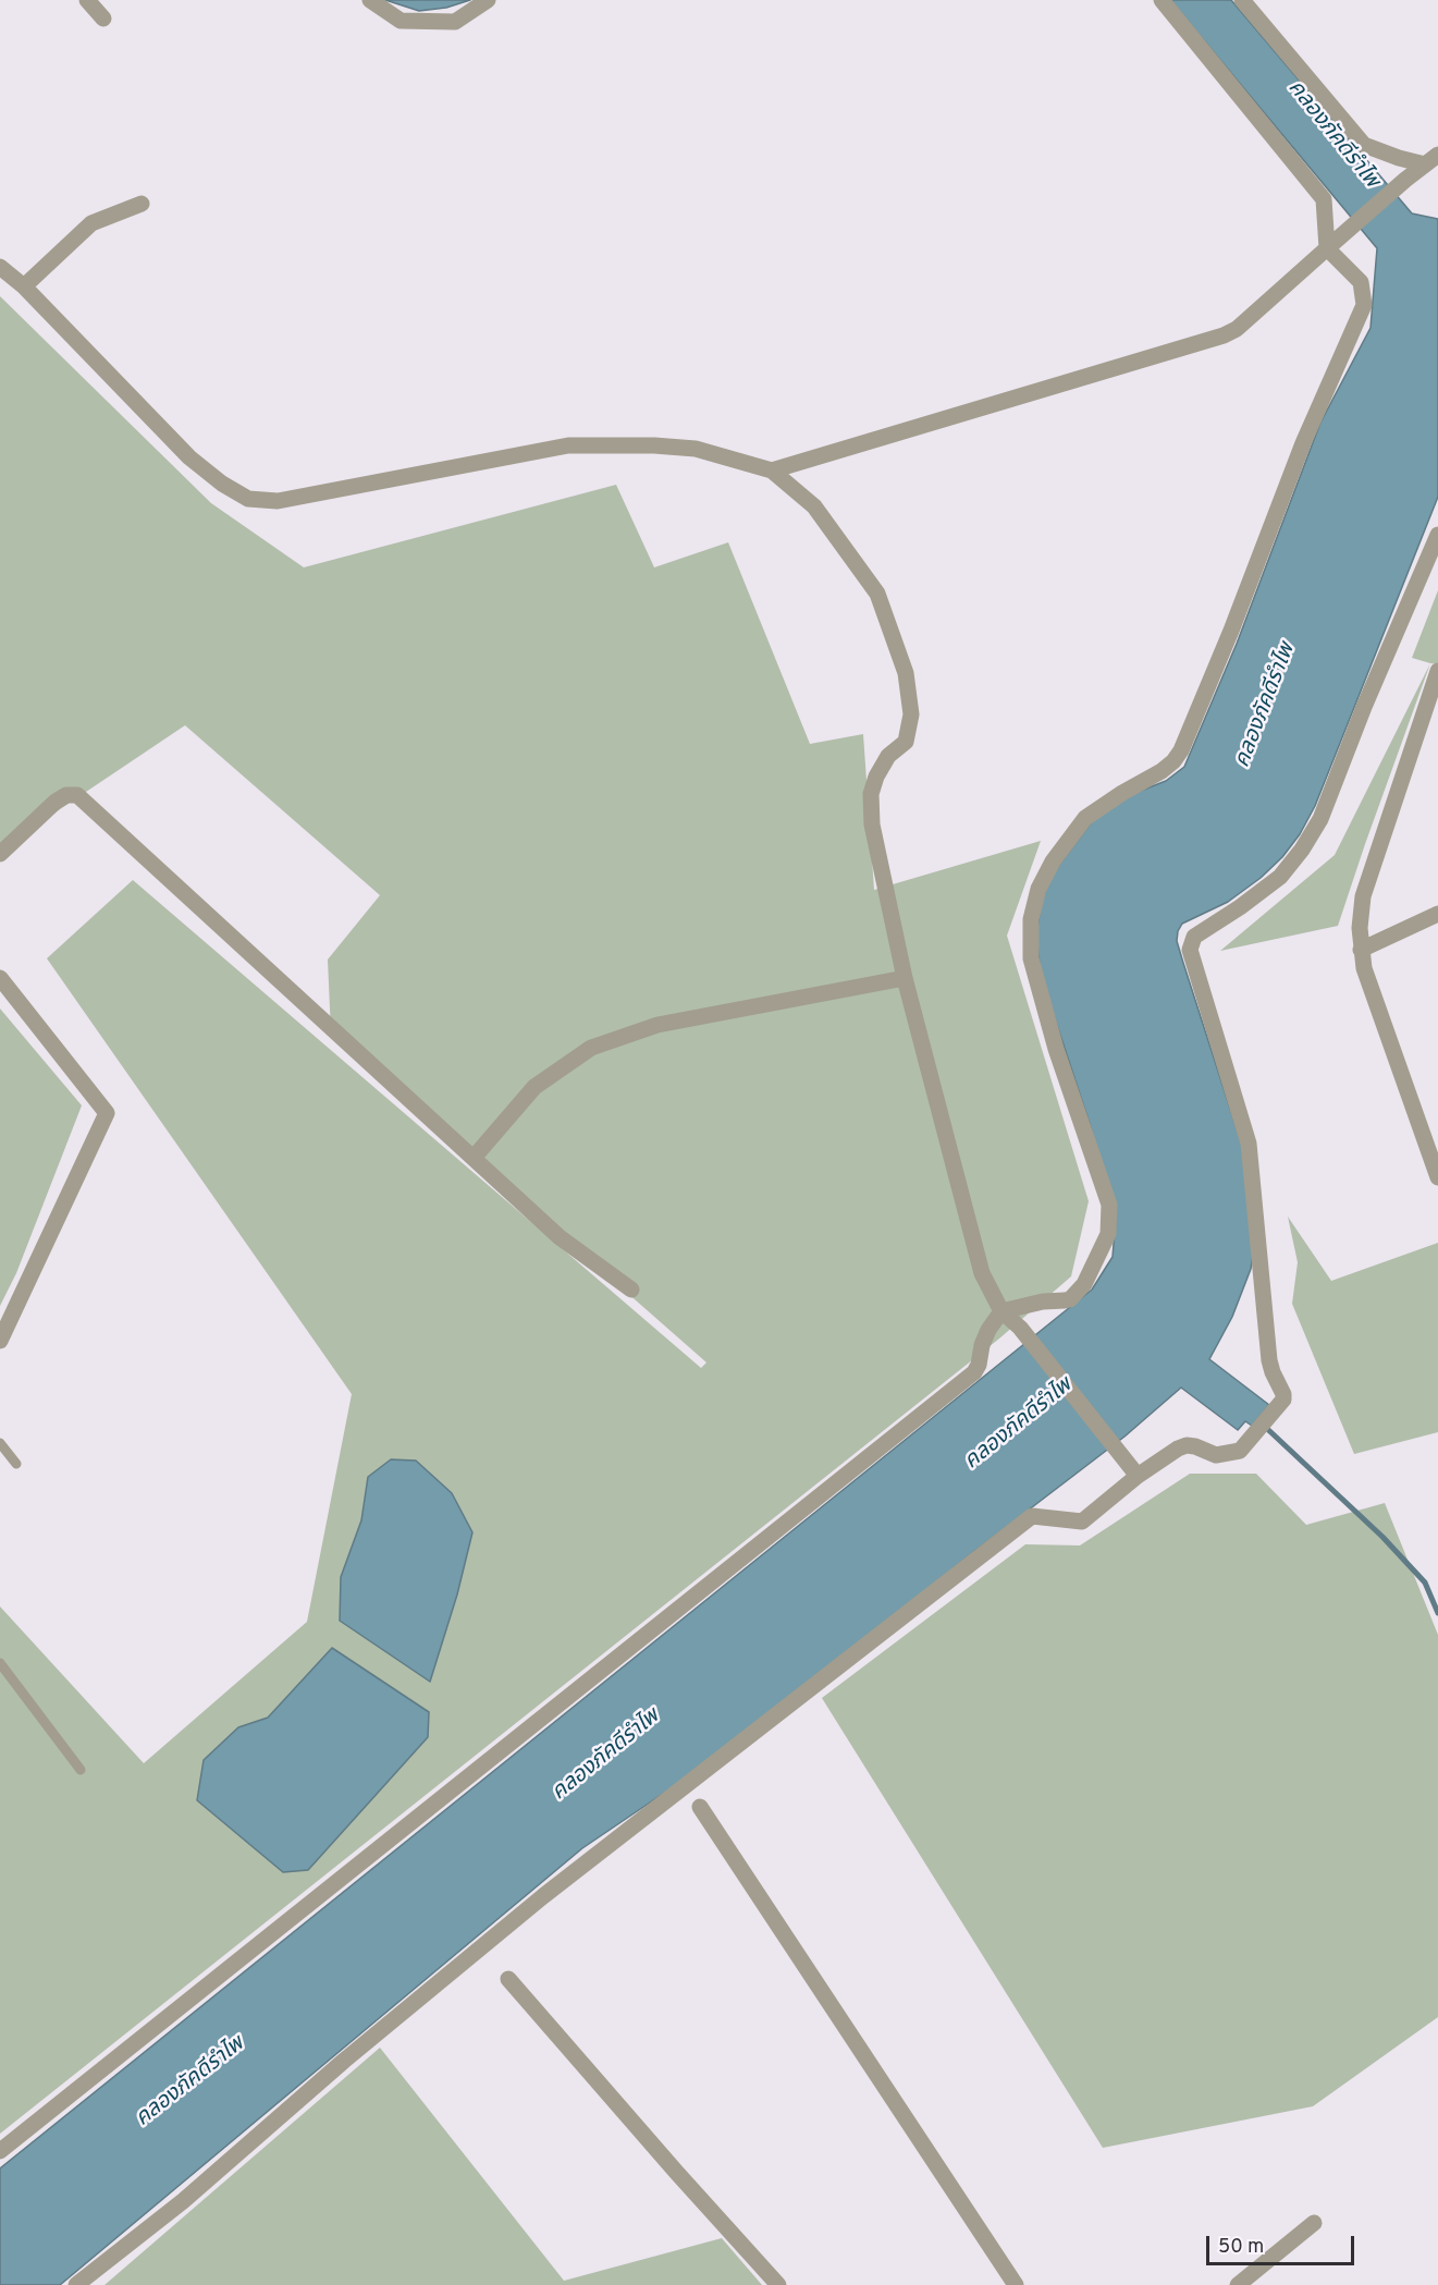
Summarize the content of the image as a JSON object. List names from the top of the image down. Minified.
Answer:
{"water":["คลองภัคดีรำไพ"],"scale_bar":"50 m"}
